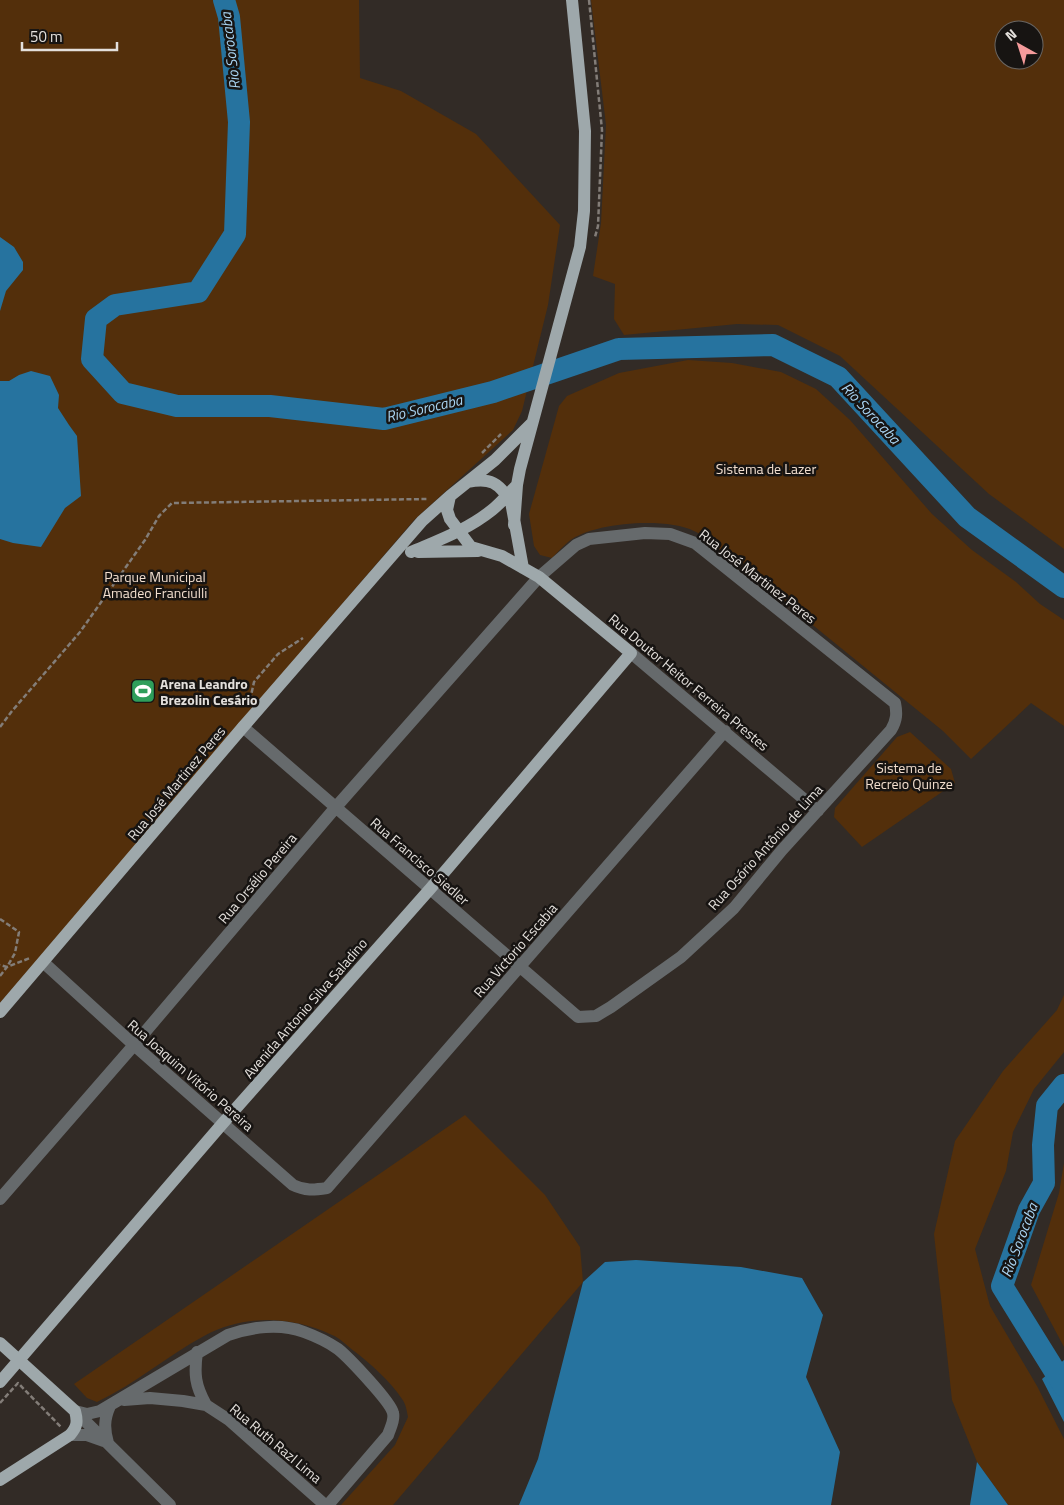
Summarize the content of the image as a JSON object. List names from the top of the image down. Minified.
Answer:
{"streets":{"main road":["Rua José Martinez Peres","Rua Doutor Heitor Ferreira Prestes","Avenida Antonio Silva Saladino"],"street":["Rua Osório Antônio de Lima","Rua Francisco Siedler","Rua Orsélio Pereira","Rua Victorio Escabia","Rua Joaquim Vitório Pereira","Rua Ruth Razl Lima"]},"crossings":[["Rua José Martinez Peres","Rua Doutor Heitor Ferreira Prestes"],["Rua José Martinez Peres","Rua Osório Antônio de Lima"],["Rua José Martinez Peres","Rua Francisco Siedler"],["Rua José Martinez Peres","Rua Orsélio Pereira"],["Rua José Martinez Peres","Rua Joaquim Vitório Pereira"],["Rua Doutor Heitor Ferreira Prestes","Rua Osório Antônio de Lima"],["Rua Doutor Heitor Ferreira Prestes","Rua Orsélio Pereira"],["Rua Doutor Heitor Ferreira Prestes","Rua Victorio Escabia"],["Rua Doutor Heitor Ferreira Prestes","Avenida Antonio Silva Saladino"],["Rua Osório Antônio de Lima","Rua Francisco Siedler"],["Rua Francisco Siedler","Rua Orsélio Pereira"],["Rua Francisco Siedler","Rua Victorio Escabia"],["Rua Francisco Siedler","Avenida Antonio Silva Saladino"],["Rua Orsélio Pereira","Rua Joaquim Vitório Pereira"],["Rua Victorio Escabia","Rua Joaquim Vitório Pereira"],["Avenida Antonio Silva Saladino","Rua Joaquim Vitório Pereira"]],"water":["Rio Sorocaba"],"parks":["Sistema de Lazer","Parque Municipal Amadeo Franciulli","Sistema de Recreio Quinze"],"places":{"sports":["Arena Leandro Brezolin Cesário"]},"scale_bar":"50 m","north":"top left"}
